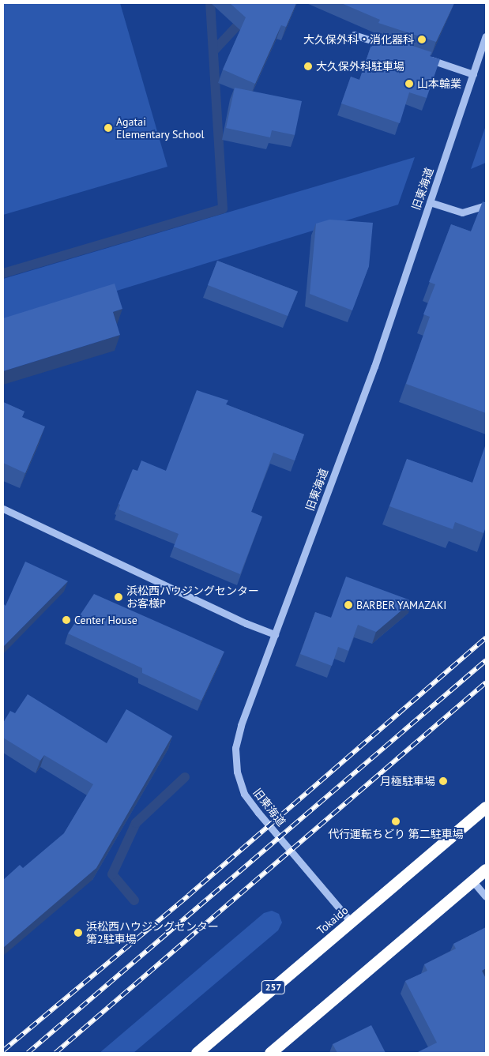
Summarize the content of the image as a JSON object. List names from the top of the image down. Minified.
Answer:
{"streets":{"highway":["Tokaido","257"],"street":["旧東海道"]},"crossings":[["旧東海道","Tokaido"]],"places":["大久保外科・消化器科","大久保外科駐車場","山本輪業","Agatai Elementary School","浜松西ハウジングセンター お客様P","BARBER YAMAZAKI","Center House","月極駐車場","代行運転ちどり 第二駐車場","浜松西ハウジングセンター 第2駐車場"]}
